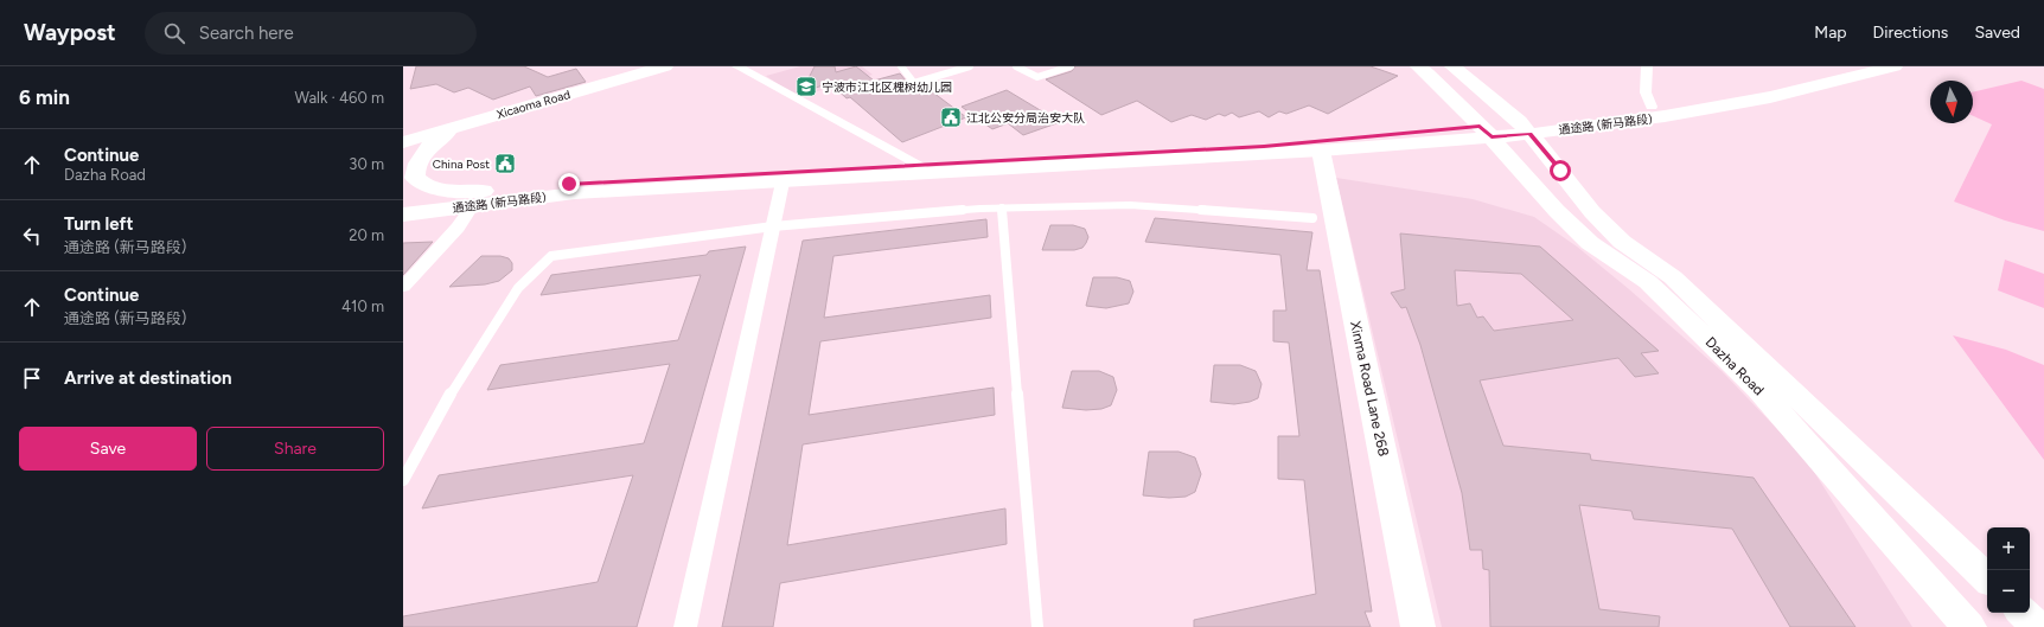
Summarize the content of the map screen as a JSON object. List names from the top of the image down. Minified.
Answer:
{"streets":{"main road":["Xicaoma Road","通途路 (新马路段)","Dazha Road","Xinma Road Lane 268"]},"crossings":[["通途路 (新马路段)","Dazha Road"],["通途路 (新马路段)","Xinma Road Lane 268"]],"places":{"school or university":["宁波市江北区槐树幼儿园"],"public building":["江北公安分局治安大队","China Post"]},"north":"bottom","page":{"header":"Waypost","search":"Search here","nav":["Map","Directions","Saved"],"heading":["6 min","Walk · 460 m"],"list":[["Continue","Dazha Road","30 m"],["Turn left","通途路 (新马路段)","20 m"],["Continue","通途路 (新马路段)","410 m"],"Arrive at destination"],"buttons":["Save","Share"],"map_buttons":["+","−"]}}
